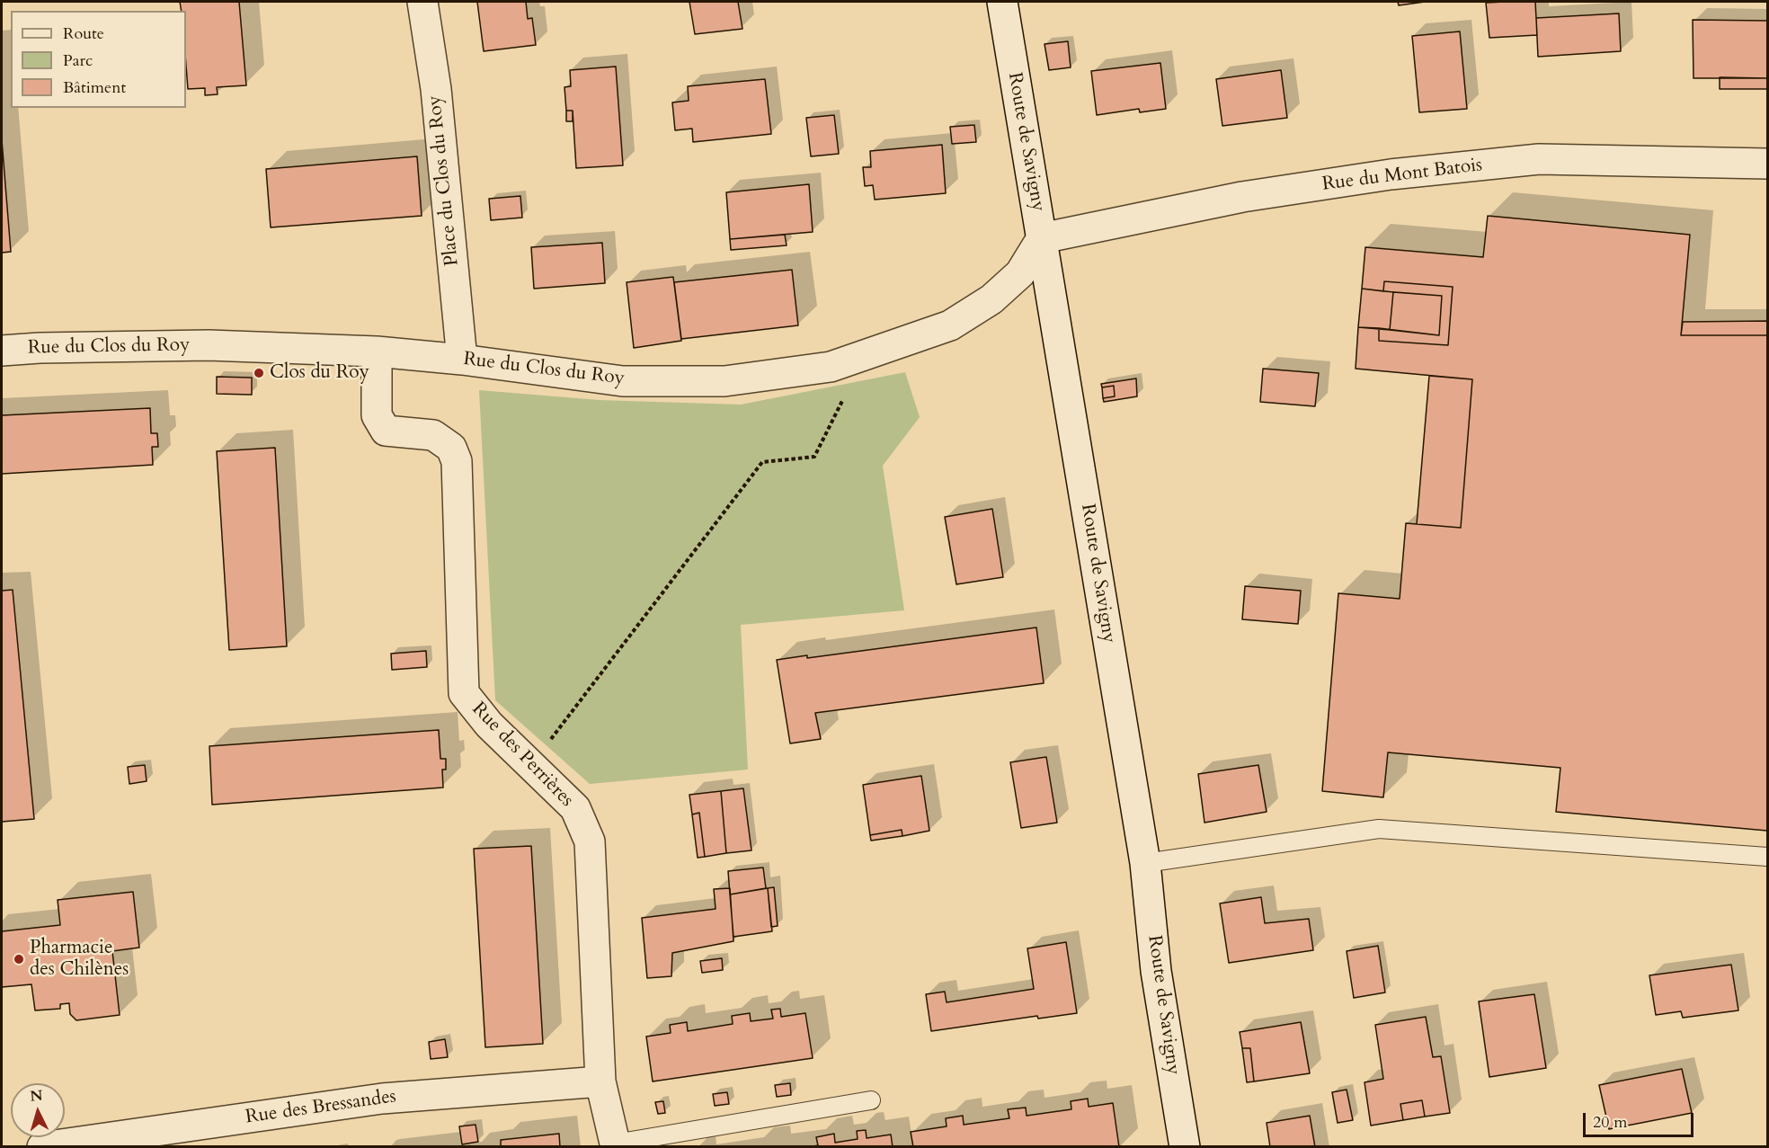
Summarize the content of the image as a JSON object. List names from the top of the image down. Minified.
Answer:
{"streets":{"street":["Route de Savigny","Rue du Mont Batois","Place du Clos du Roy","Rue du Clos du Roy","Rue des Perrières","Rue des Bressandes"]},"crossings":[["Route de Savigny","Rue du Mont Batois"],["Route de Savigny","Rue du Clos du Roy"],["Rue du Mont Batois","Rue du Clos du Roy"],["Place du Clos du Roy","Rue du Clos du Roy"],["Rue du Clos du Roy","Rue des Perrières"],["Rue des Perrières","Rue des Bressandes"]],"places":["Clos du Roy","Pharmacie des Chilènes"],"legend":["Route","Parc","Bâtiment"],"scale_bar":"20 m","north":"top"}
